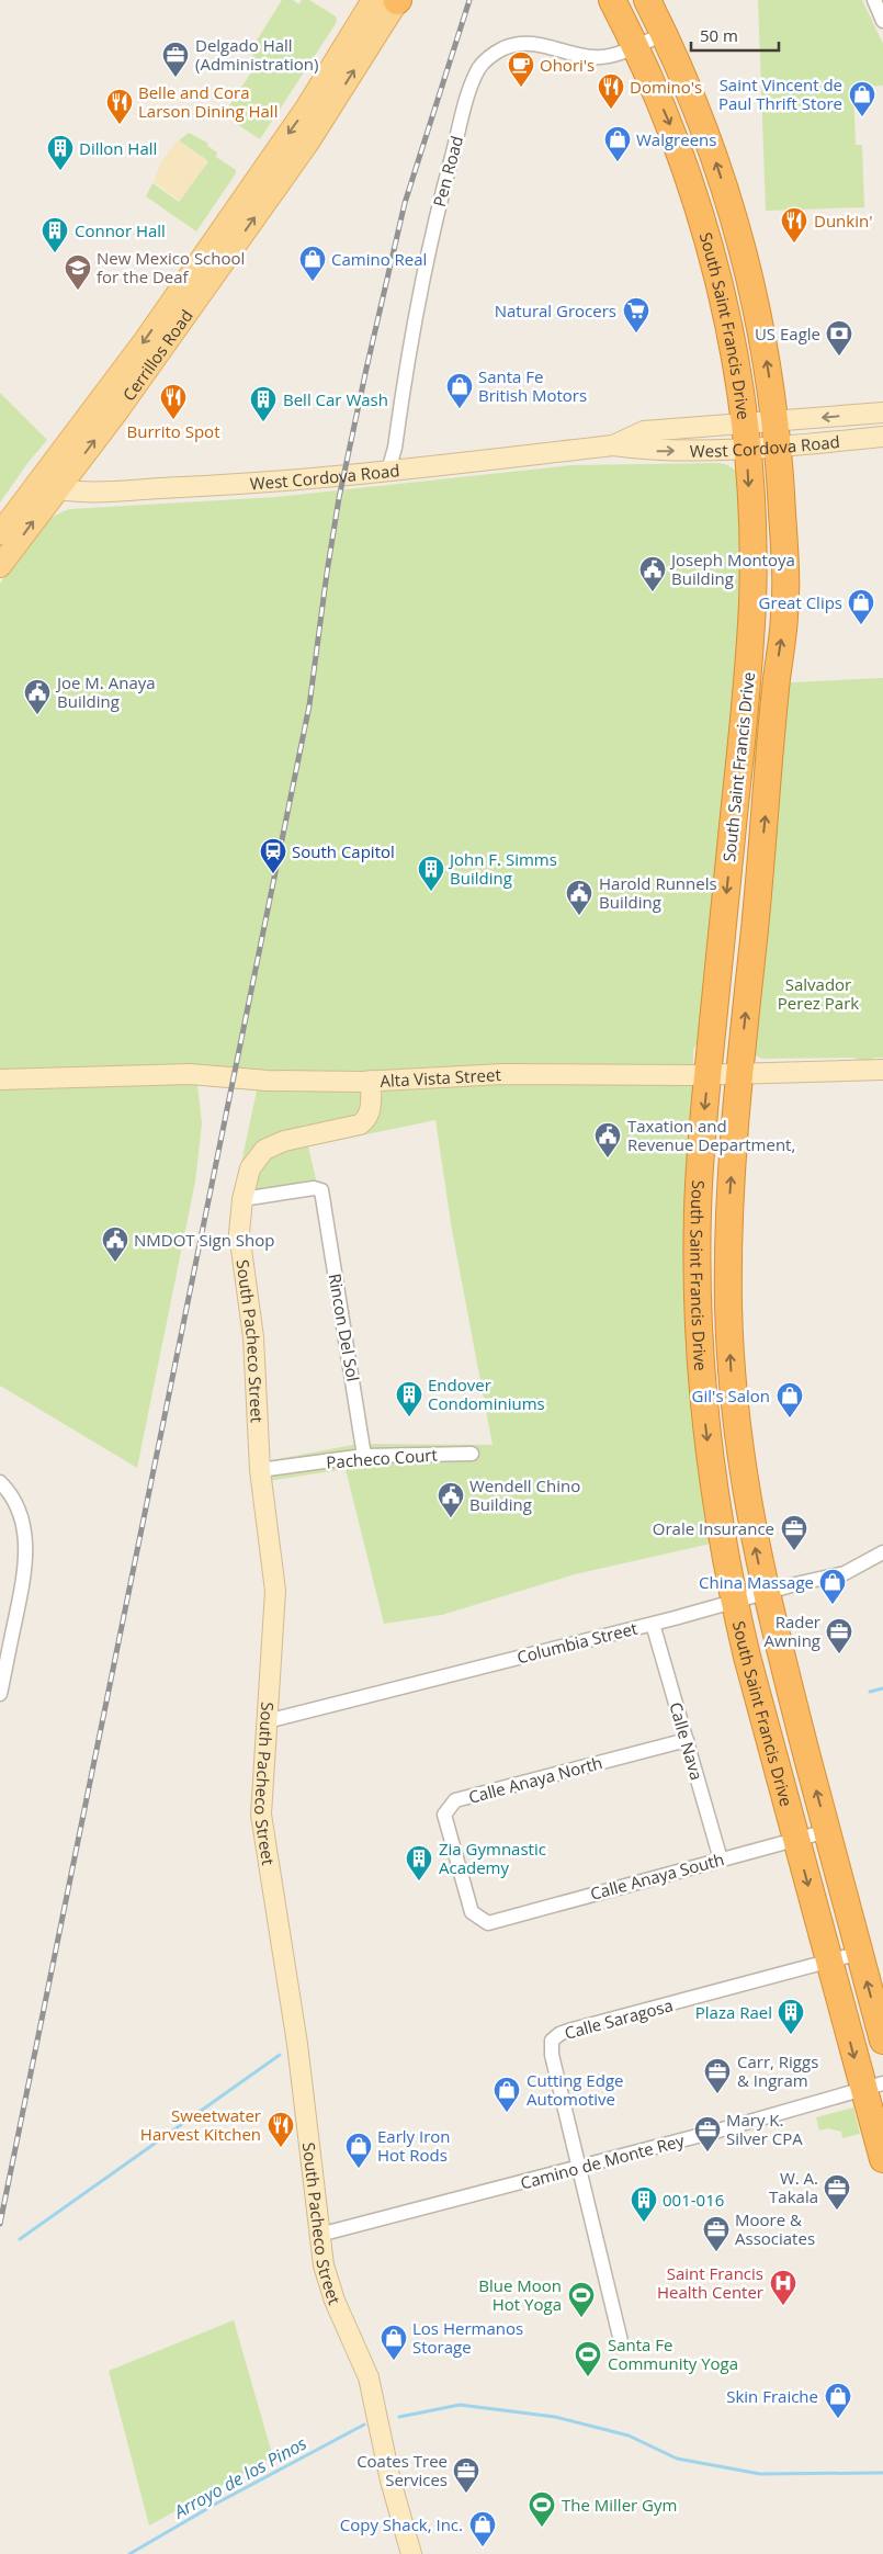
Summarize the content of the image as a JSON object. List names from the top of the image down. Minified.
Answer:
{"streets":{"highway":["South Saint Francis Drive"],"main road":["Cerrillos Road"],"street":["Pen Road","West Cordova Road","Alta Vista Street","Rincon Del Sol","South Pacheco Street","Pacheco Court","Columbia Street","Calle Nava","Calle Anaya North","Calle Anaya South","Calle Saragosa","Camino de Monte Rey"]},"crossings":[["Pen Road","South Saint Francis Drive"],["Pen Road","West Cordova Road"],["South Saint Francis Drive","West Cordova Road"],["South Saint Francis Drive","Alta Vista Street"],["South Saint Francis Drive","Columbia Street"],["South Saint Francis Drive","Calle Anaya South"],["South Saint Francis Drive","Calle Saragosa"],["South Saint Francis Drive","Camino de Monte Rey"],["Cerrillos Road","West Cordova Road"],["Alta Vista Street","South Pacheco Street"],["Rincon Del Sol","South Pacheco Street"],["Rincon Del Sol","Pacheco Court"],["South Pacheco Street","Pacheco Court"],["South Pacheco Street","Columbia Street"],["South Pacheco Street","Camino de Monte Rey"],["Columbia Street","Calle Nava"],["Calle Nava","Calle Anaya North"],["Calle Nava","Calle Anaya South"],["Calle Anaya North","Calle Anaya South"],["Calle Saragosa","Camino de Monte Rey"]],"water":["Arroyo de los Pinos"],"parks":["Salvador Perez Park"],"places":{"office":["Delgado Hall (Administration)","Orale Insurance","Rader Awning","Carr, Riggs & Ingram","Mary K. Silver CPA","W. A. Takala","Moore & Associates","Coates Tree Services"],"cafe":["Ohori's"],"restaurant":["Domino's","Belle and Cora Larson Dining Hall","Dunkin'","Burrito Spot","Sweetwater Harvest Kitchen"],"shop":["Saint Vincent de Paul Thrift Store","Walgreens","Camino Real","Santa Fe British Motors","Great Clips","Gil's Salon","China Massage","Cutting Edge Automotive","Early Iron Hot Rods","Los Hermanos Storage","Skin Fraiche","Copy Shack, Inc."],"building":["Dillon Hall","Connor Hall","Bell Car Wash","John F. Simms Building","Endover Condominiums","Zia Gymnastic Academy","Plaza Rael","001-016"],"school or university":["New Mexico School for the Deaf"],"supermarket":["Natural Grocers"],"bank":["US Eagle"],"public building":["Joseph Montoya Building","Joe M. Anaya Building","Harold Runnels Building","Taxation and Revenue Department,","NMDOT Sign Shop","Wendell Chino Building"],"station":["South Capitol"],"hospital":["Saint Francis Health Center"],"sports":["Blue Moon Hot Yoga","Santa Fe Community Yoga","The Miller Gym"]},"scale_bar":"50 m"}
